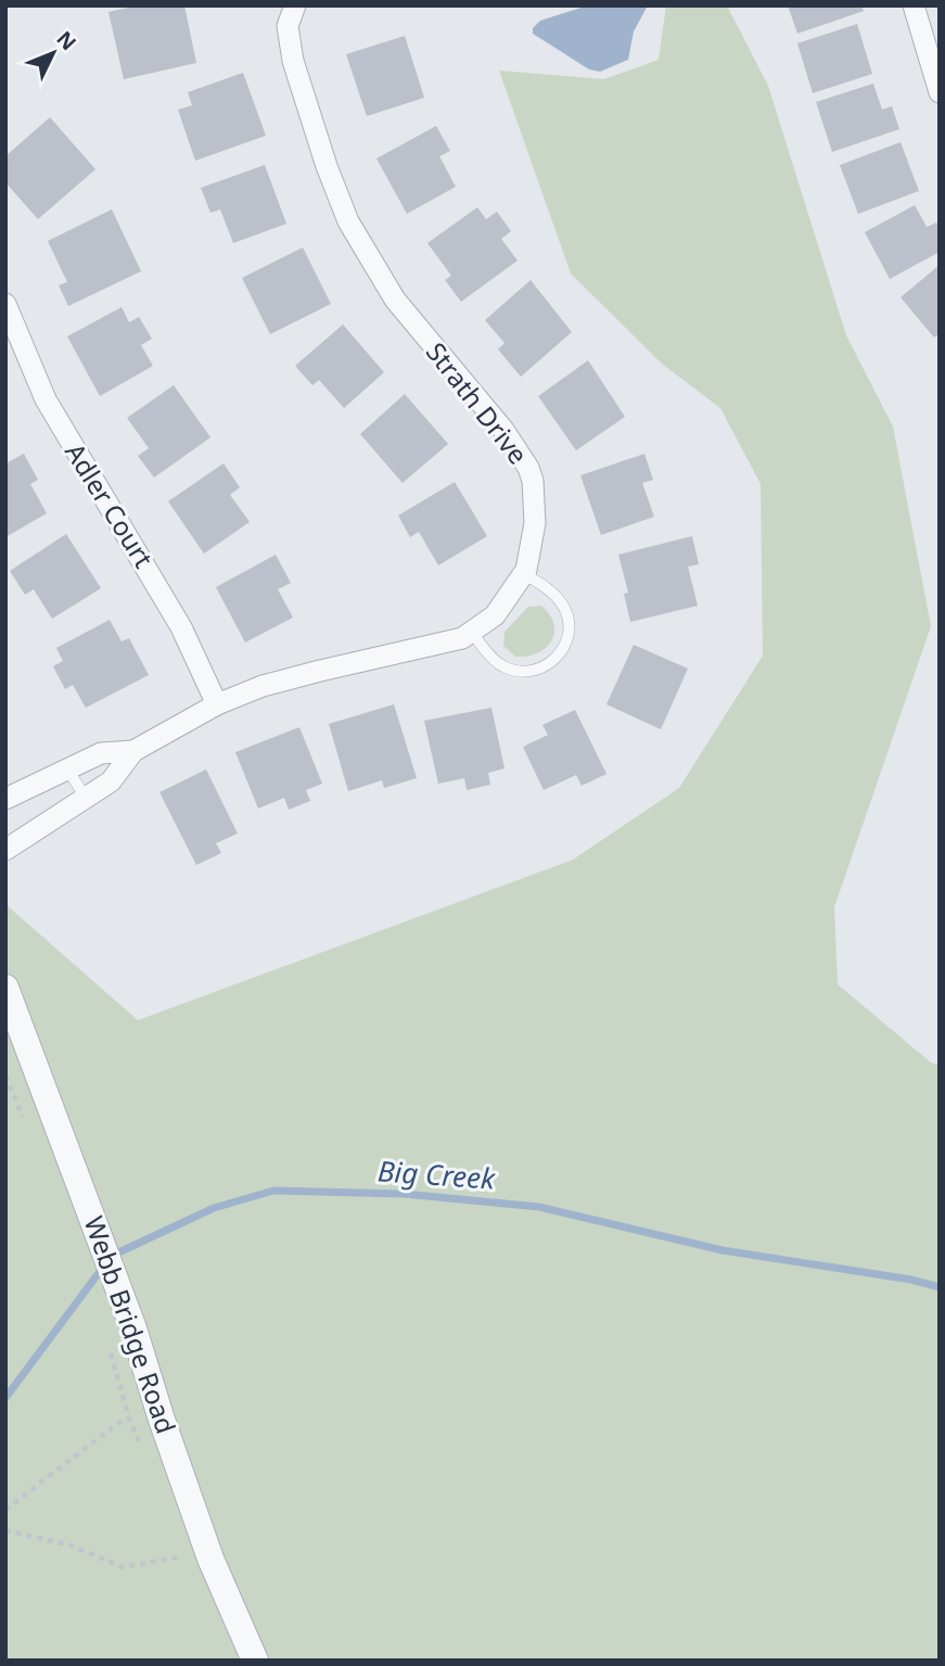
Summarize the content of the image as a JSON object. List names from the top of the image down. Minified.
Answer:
{"streets":{"street":["Strath Drive","Adler Court","Webb Bridge Road"]},"crossings":[["Strath Drive","Adler Court"]],"water":["Big Creek"],"north":"top right"}
